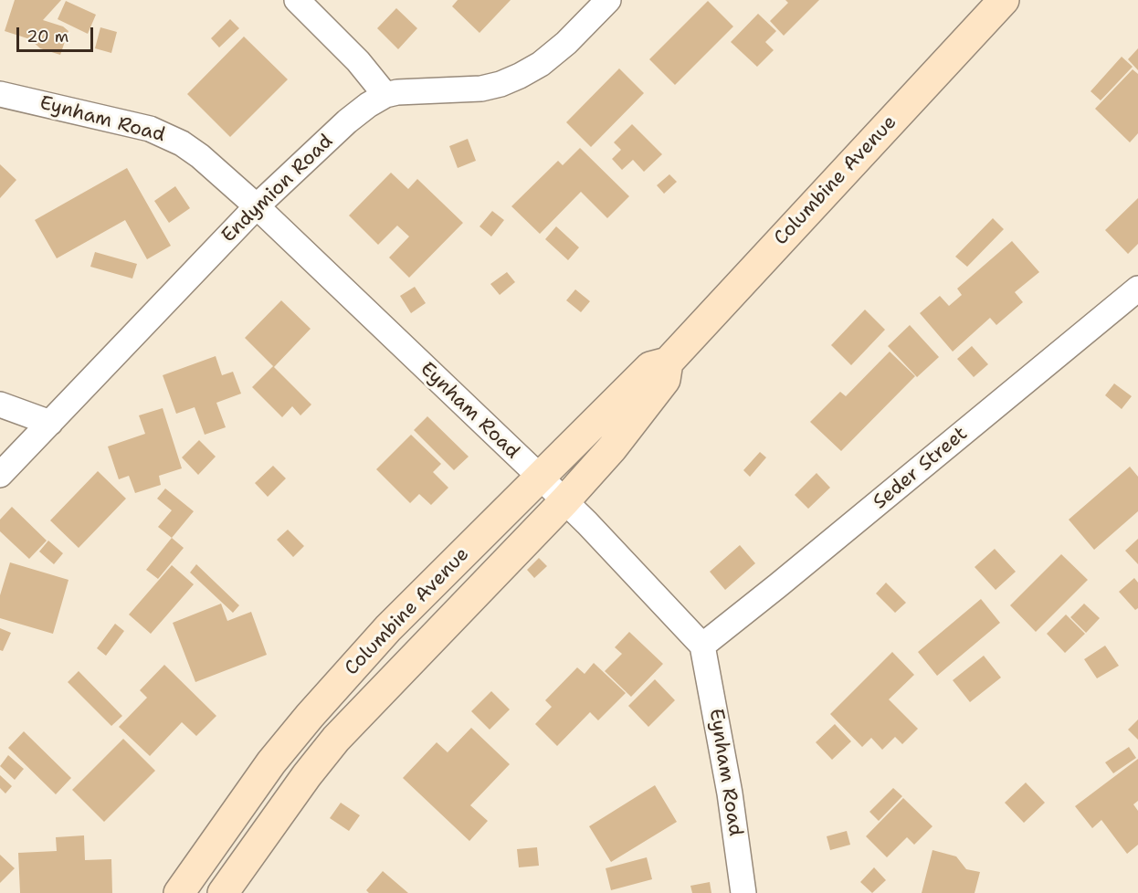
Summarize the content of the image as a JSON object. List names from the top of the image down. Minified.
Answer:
{"streets":{"main road":["Columbine Avenue"],"street":["Eynham Road","Endymion Road","Seder Street"]},"crossings":[["Eynham Road","Columbine Avenue"],["Eynham Road","Endymion Road"],["Eynham Road","Seder Street"]],"scale_bar":"20 m"}
